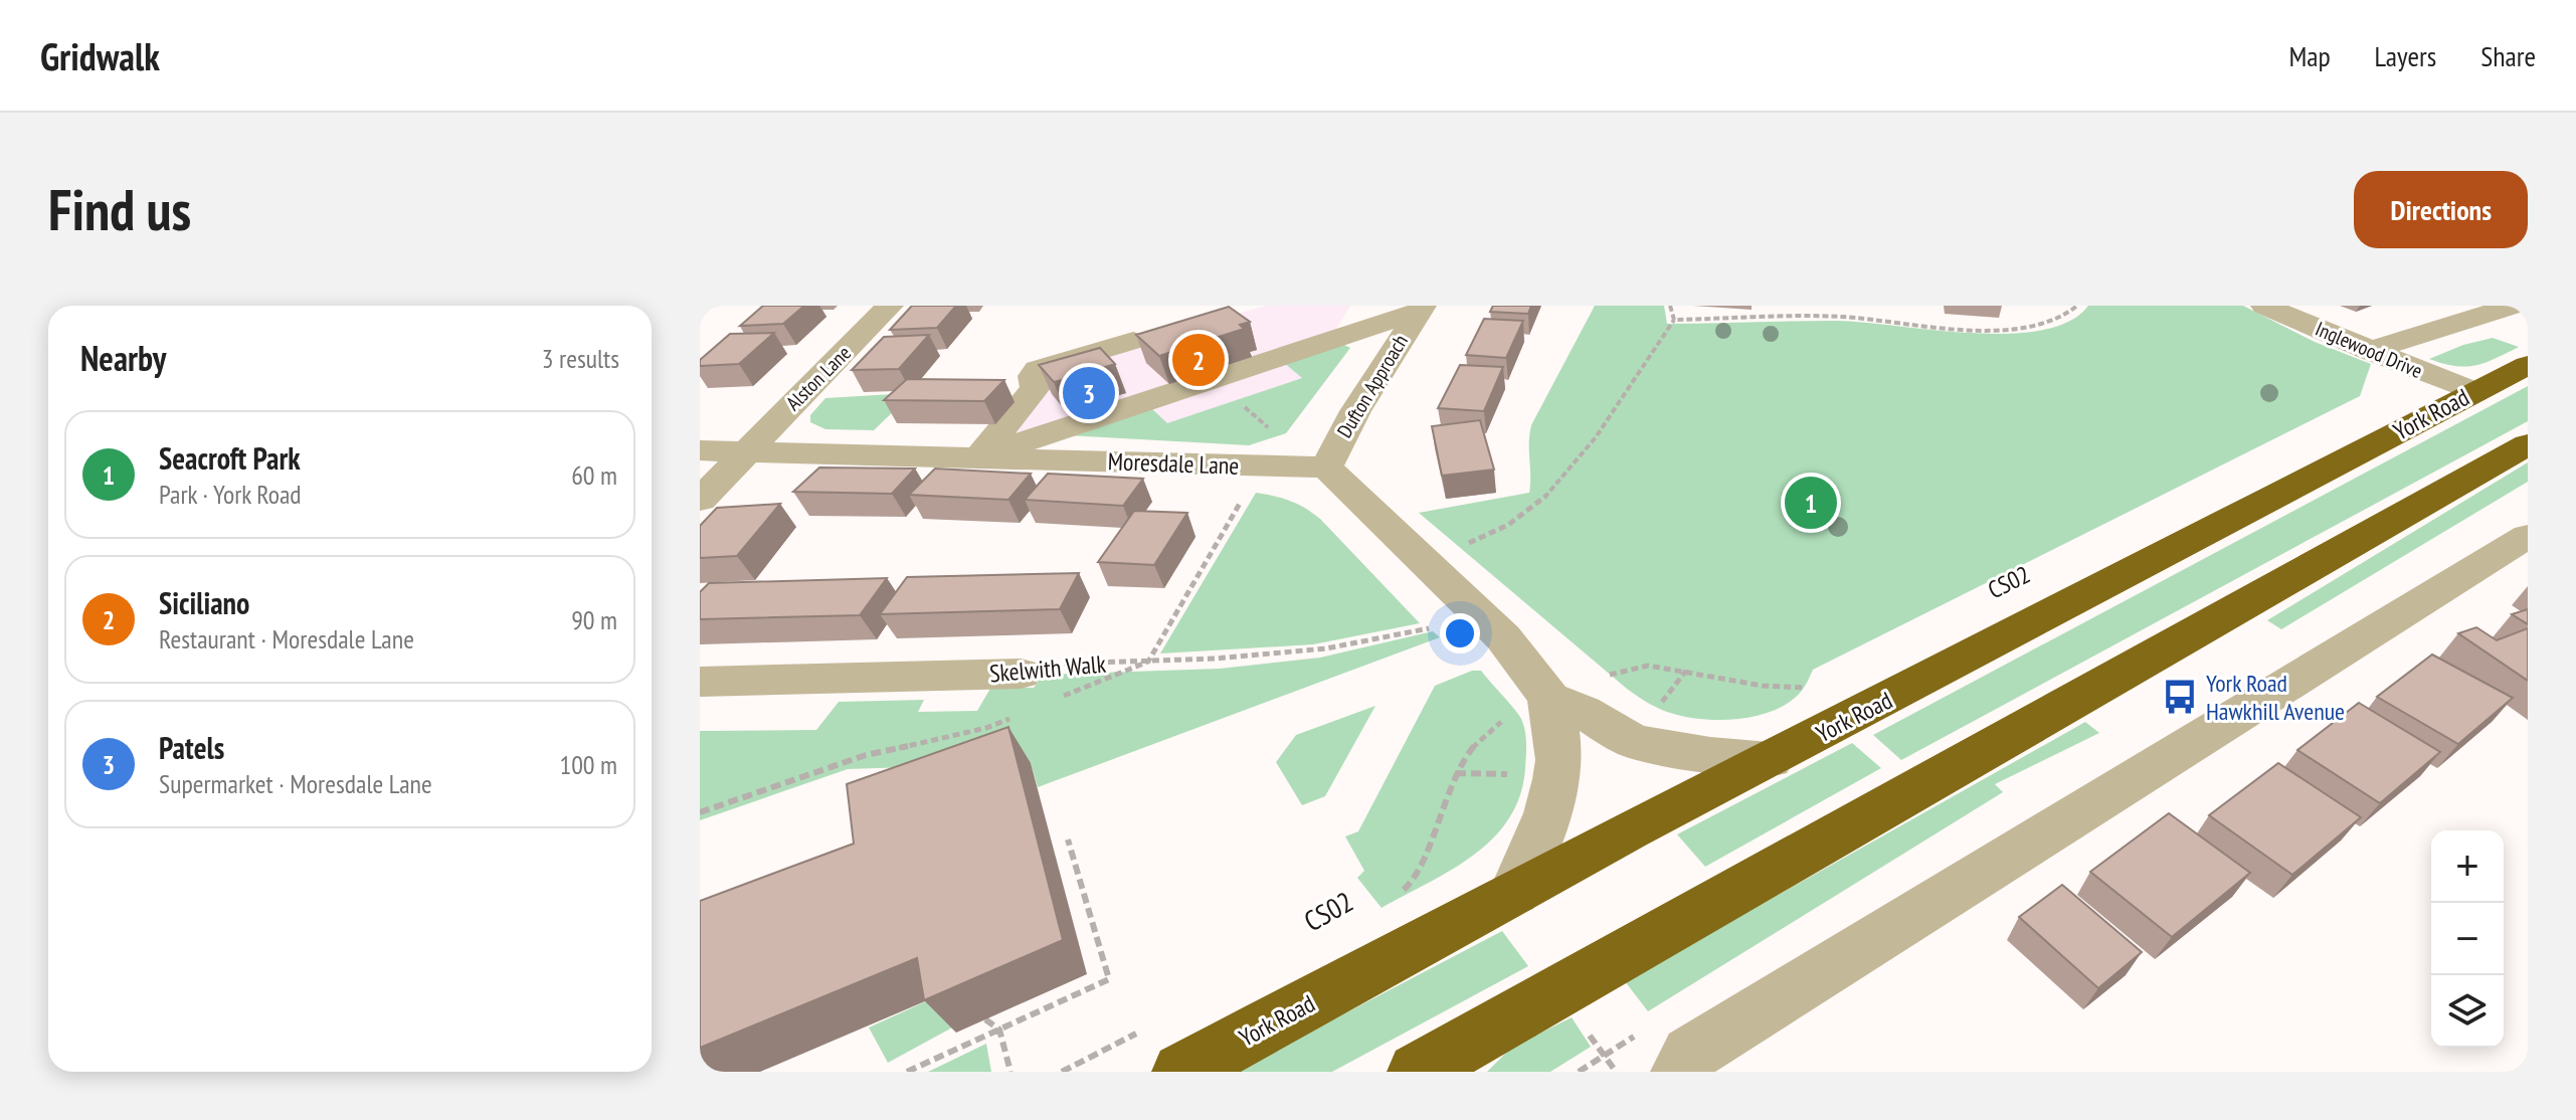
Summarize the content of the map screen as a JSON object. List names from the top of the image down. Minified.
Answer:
{"streets":{"highway":["York Road"],"street":["Inglewood Drive","Alston Lane","Dufton Approach","Moresdale Lane","Skelwith Walk"]},"crossings":[["Inglewood Drive","York Road"],["Alston Lane","Moresdale Lane"],["Dufton Approach","Moresdale Lane"]],"places":{"bus stop":["York Road Hawkhill Avenue"]},"page":{"header":"Gridwalk","nav":["Map","Layers","Share"],"buttons":"Directions","title":"Find us","heading":["Nearby","3 results"],"pins":["2","3","1"],"list":[{"mark":"1","name":"Seacroft Park","note":"Park · York Road","value":"60 m"},{"mark":"2","name":"Siciliano","note":"Restaurant · Moresdale Lane","value":"90 m"},{"mark":"3","name":"Patels","note":"Supermarket · Moresdale Lane","value":"100 m"}],"map_buttons":["+","−"]}}
